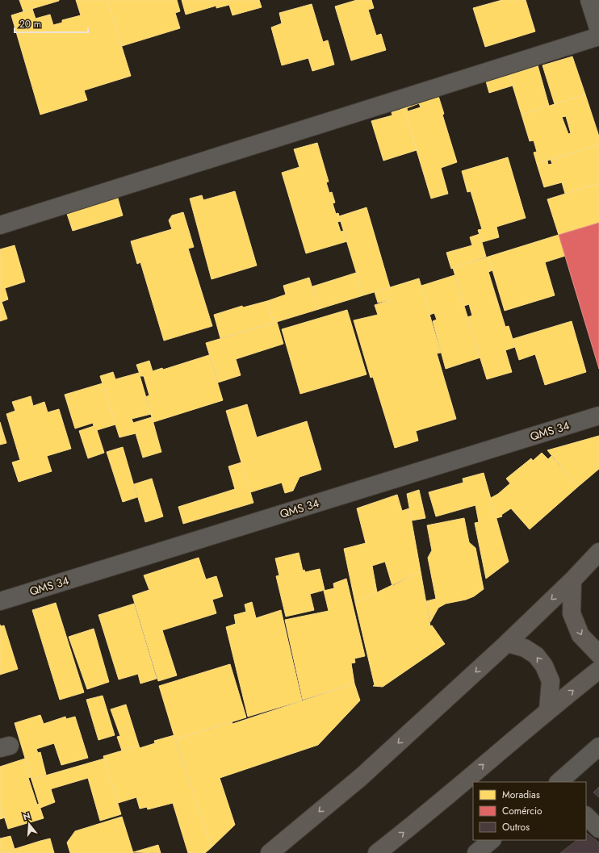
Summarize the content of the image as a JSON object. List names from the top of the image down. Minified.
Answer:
{"streets":{"street":["QMS 34"]},"legend":["Moradias","Comércio","Outros"],"scale_bar":"20 m","north":"top"}
